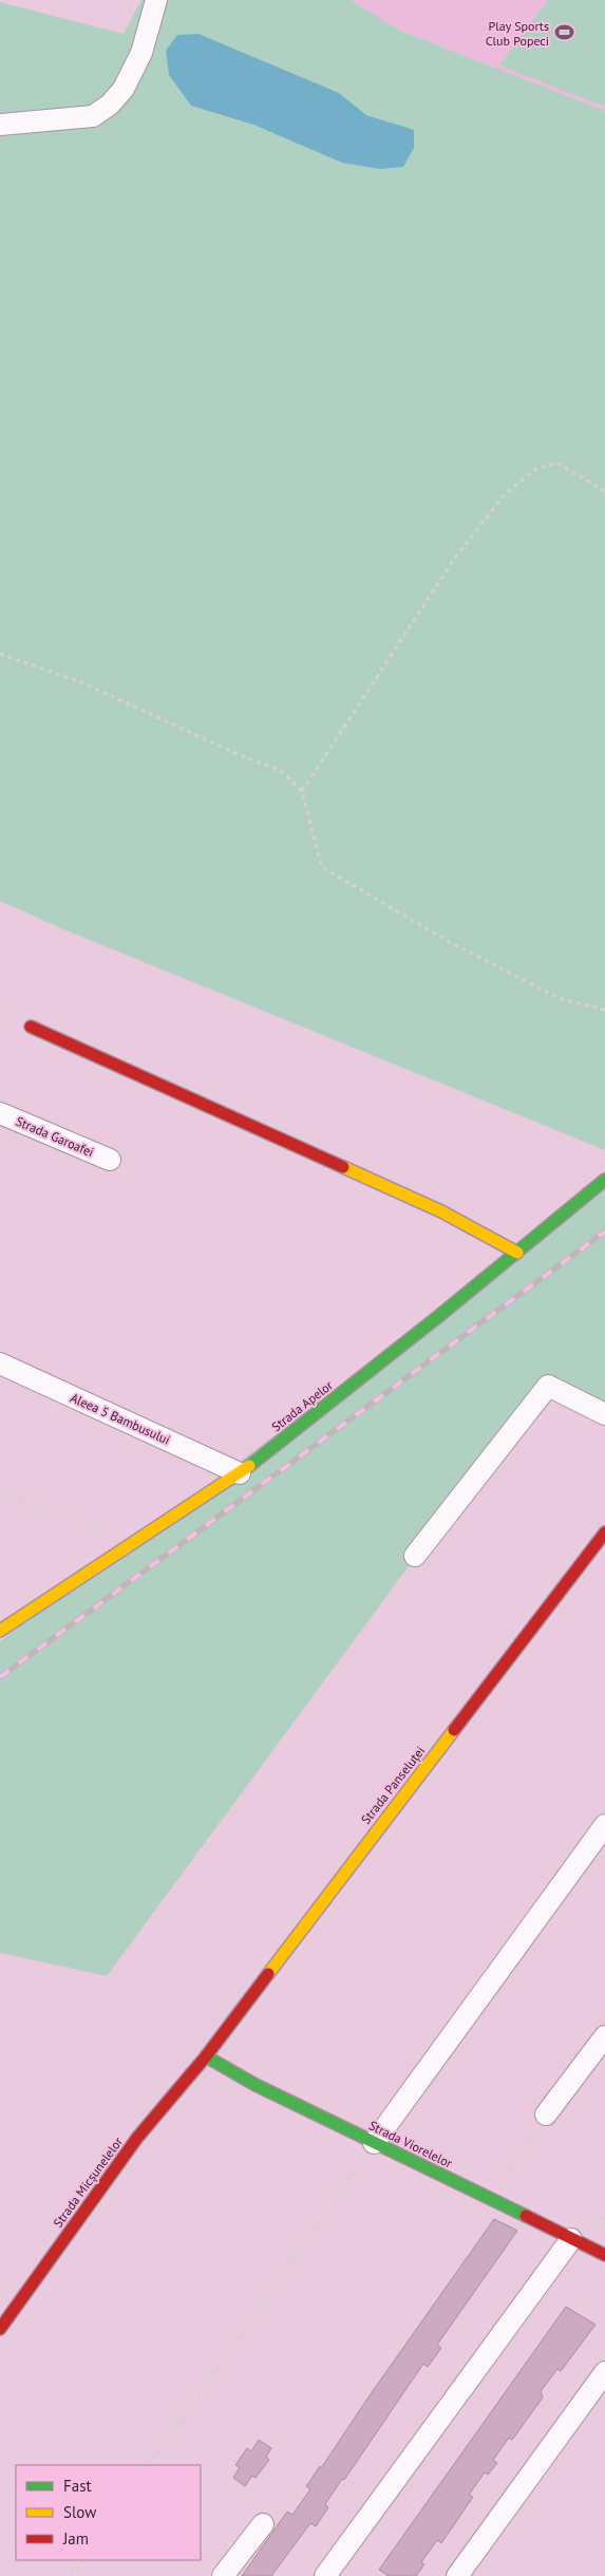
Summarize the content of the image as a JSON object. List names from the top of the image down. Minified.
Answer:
{"streets":{"street":["Strada Garoafei","Strada Apelor","Aleea 5 Bambusului","Strada Panseluței","Strada Viorelelor","Strada Micșunelelor"]},"crossings":[["Strada Apelor","Aleea 5 Bambusului"],["Strada Panseluței","Strada Viorelelor"],["Strada Panseluței","Strada Micșunelelor"],["Strada Viorelelor","Strada Micșunelelor"]],"places":{"sports":["Play Sports Club Popeci"]},"legend":["Fast","Slow","Jam"]}
